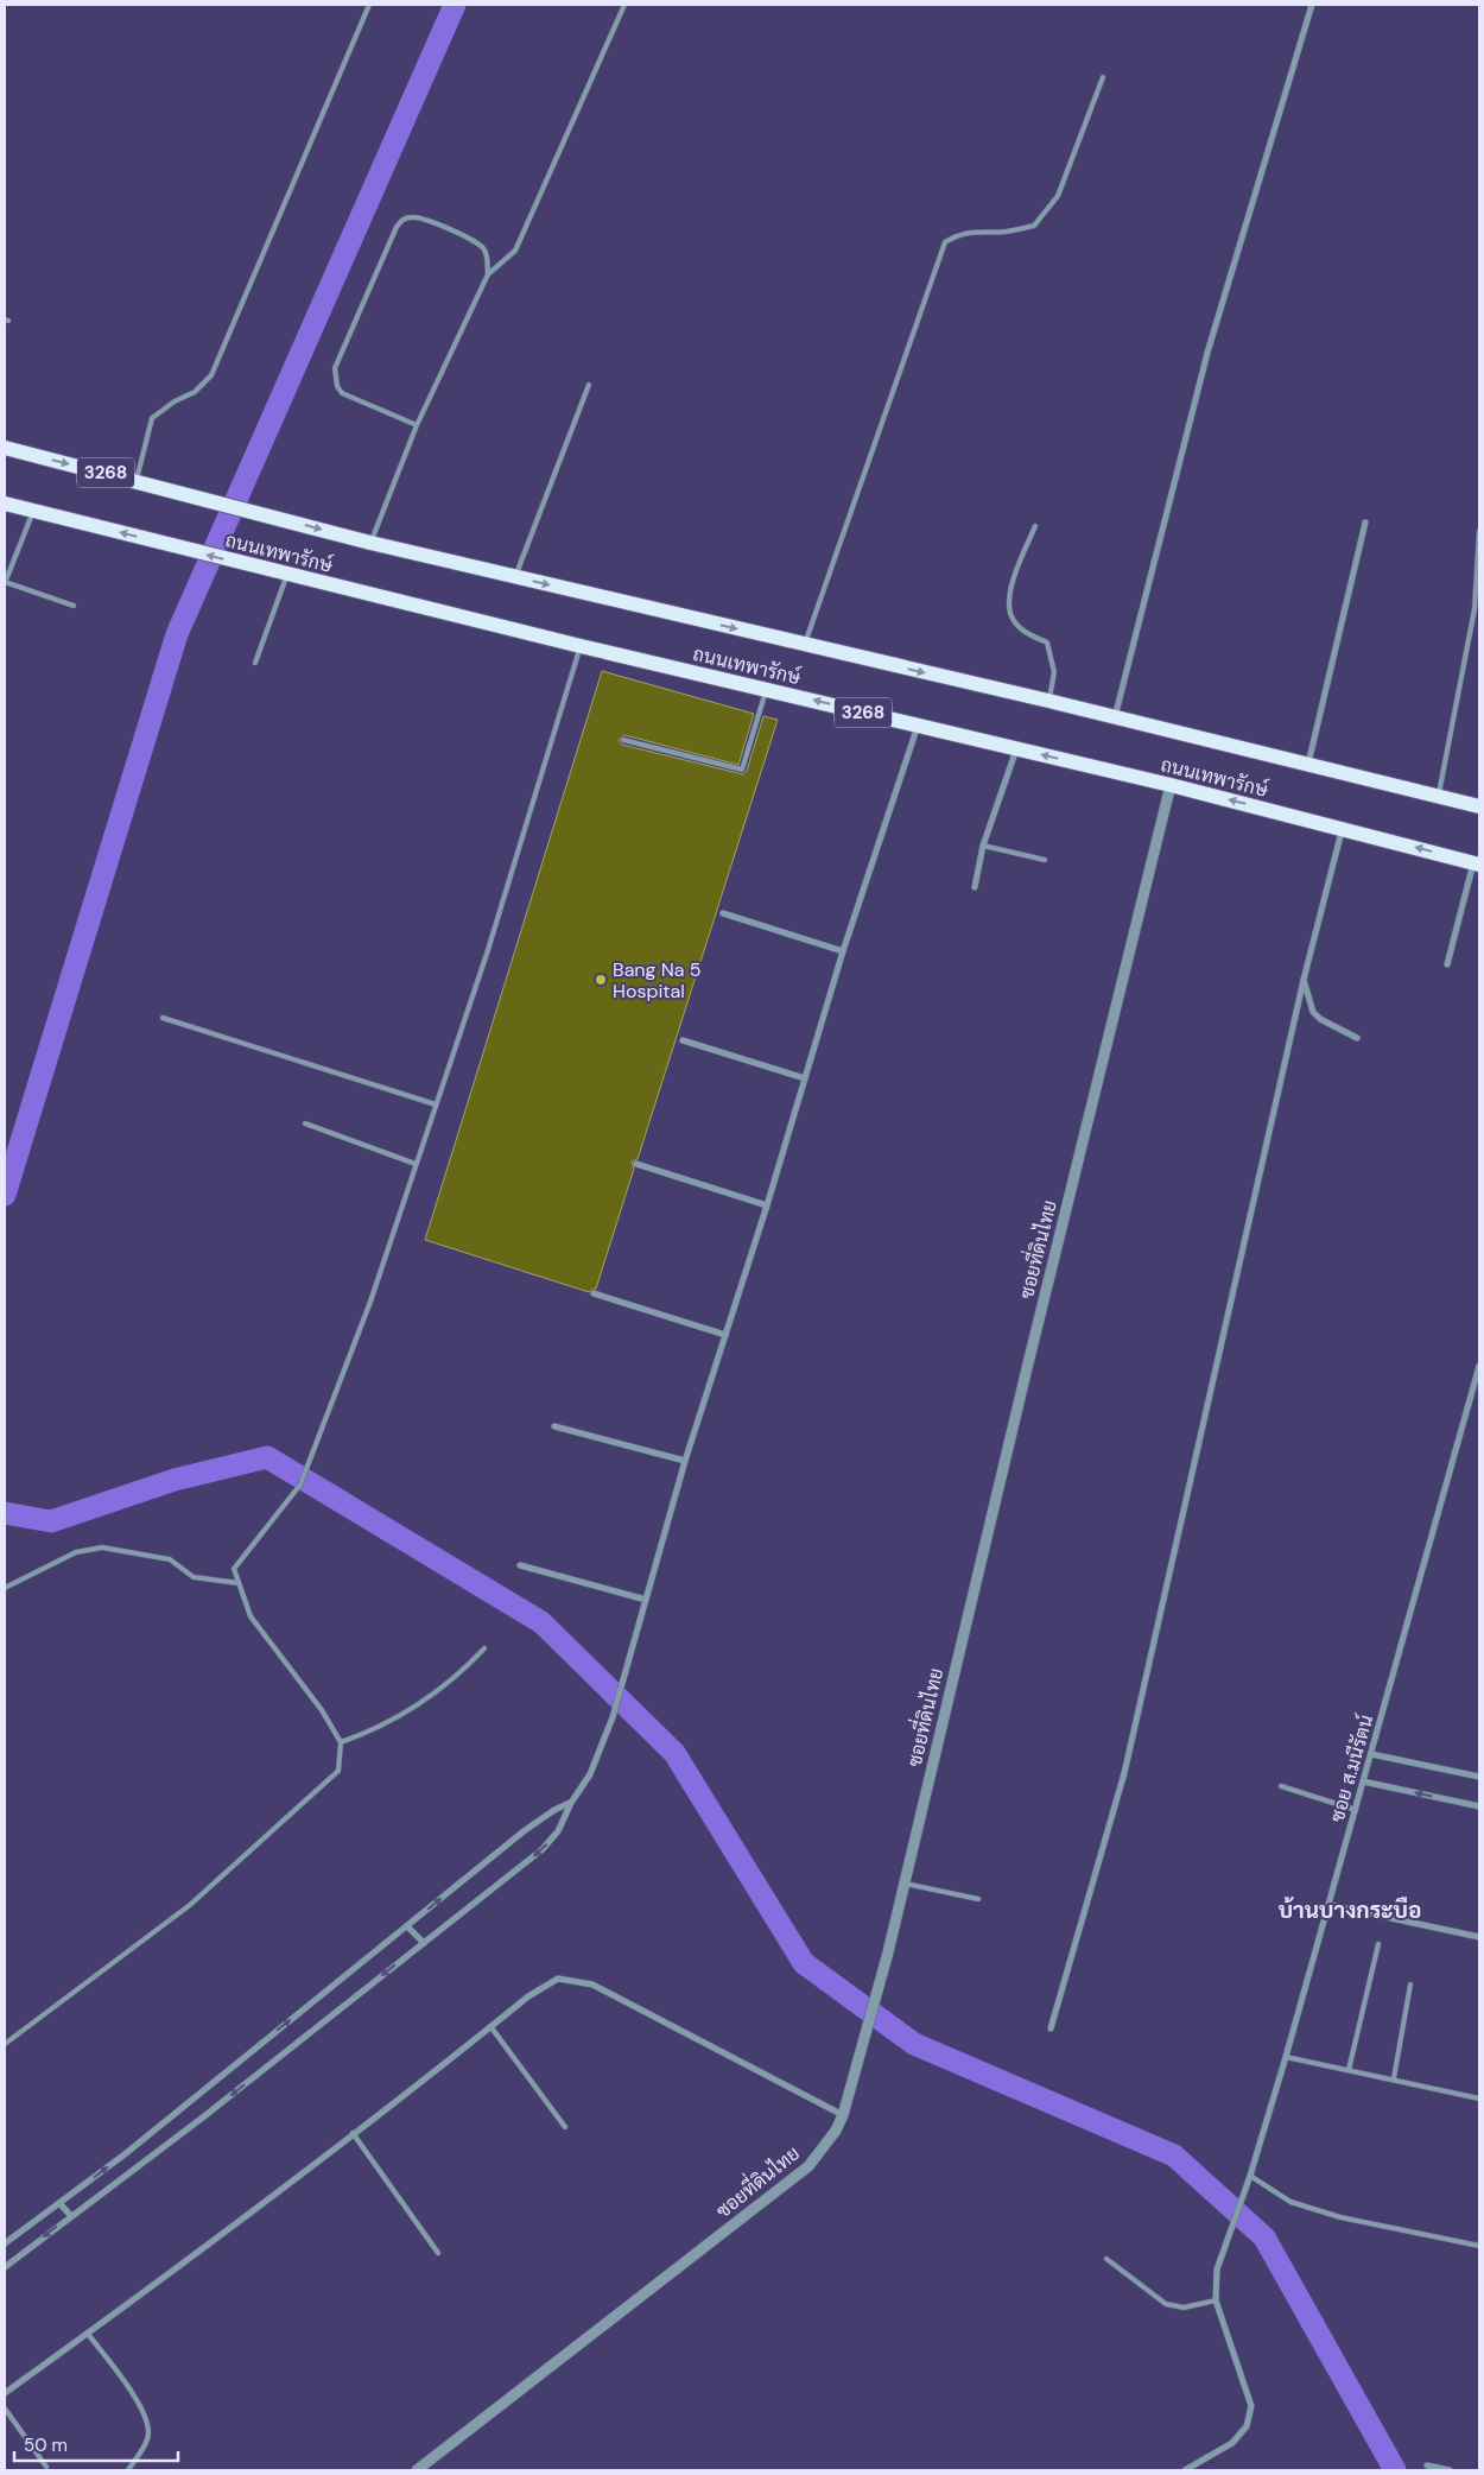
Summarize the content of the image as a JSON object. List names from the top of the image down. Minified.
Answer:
{"streets":{"main road":["3268","ถนนเทพารักษ์"],"street":["ซอยที่ดินไทย","ซอย ส.มนีรัตน์"]},"crossings":[["ถนนเทพารักษ์","ซอยที่ดินไทย"]],"districts":["บ้านบางกระบือ"],"places":["Bang Na 5 Hospital"],"scale_bar":"50 m"}
